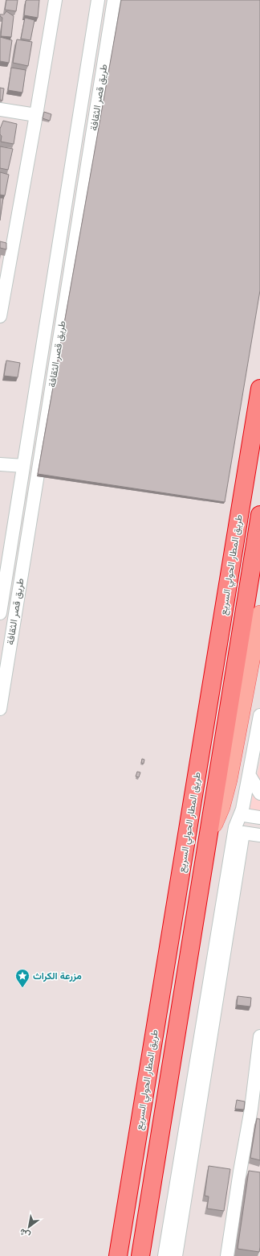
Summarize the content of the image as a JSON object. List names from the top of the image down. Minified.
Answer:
{"streets":{"highway":["طريق المطار الحولي السريع"],"street":["طريق قصر الثقافة"]},"places":{"place":["مزرعة الكراث"]},"north":"bottom left"}
